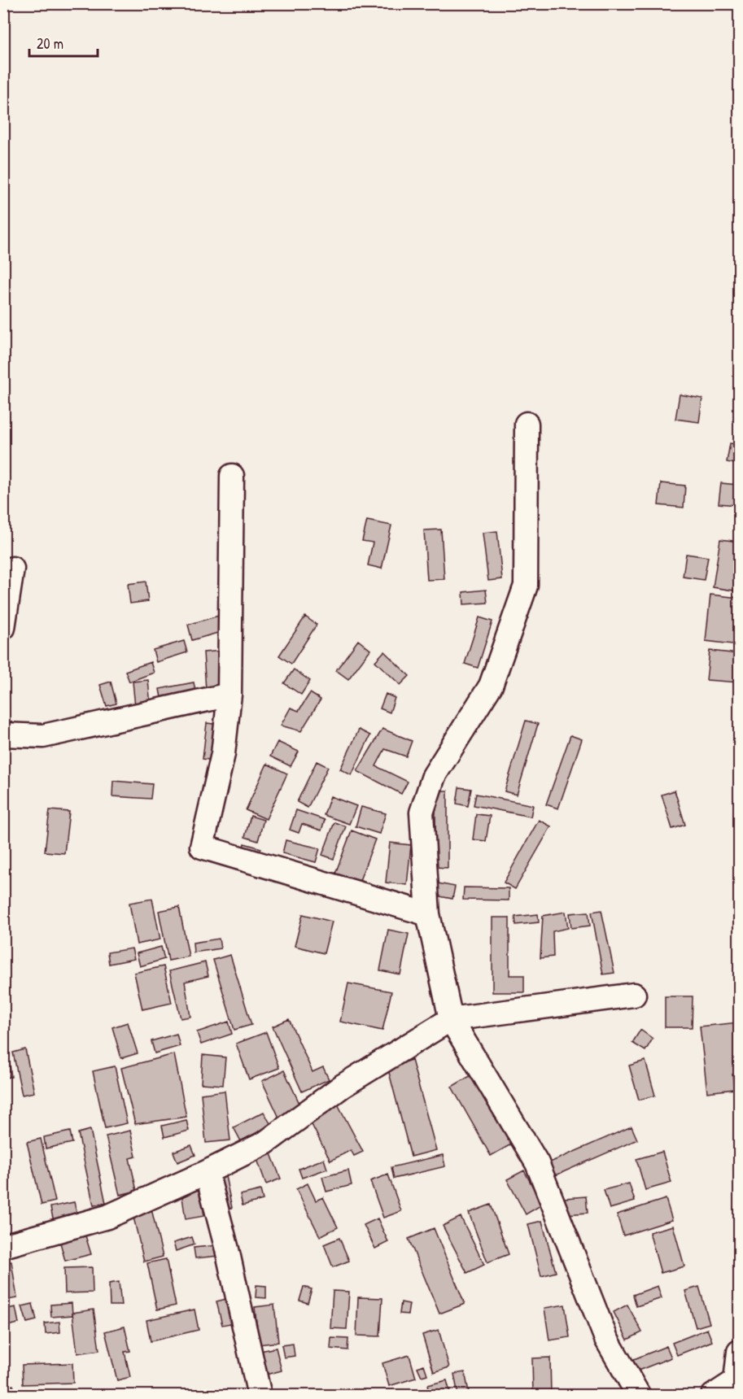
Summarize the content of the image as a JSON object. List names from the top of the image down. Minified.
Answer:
{"scale_bar":"20 m"}
